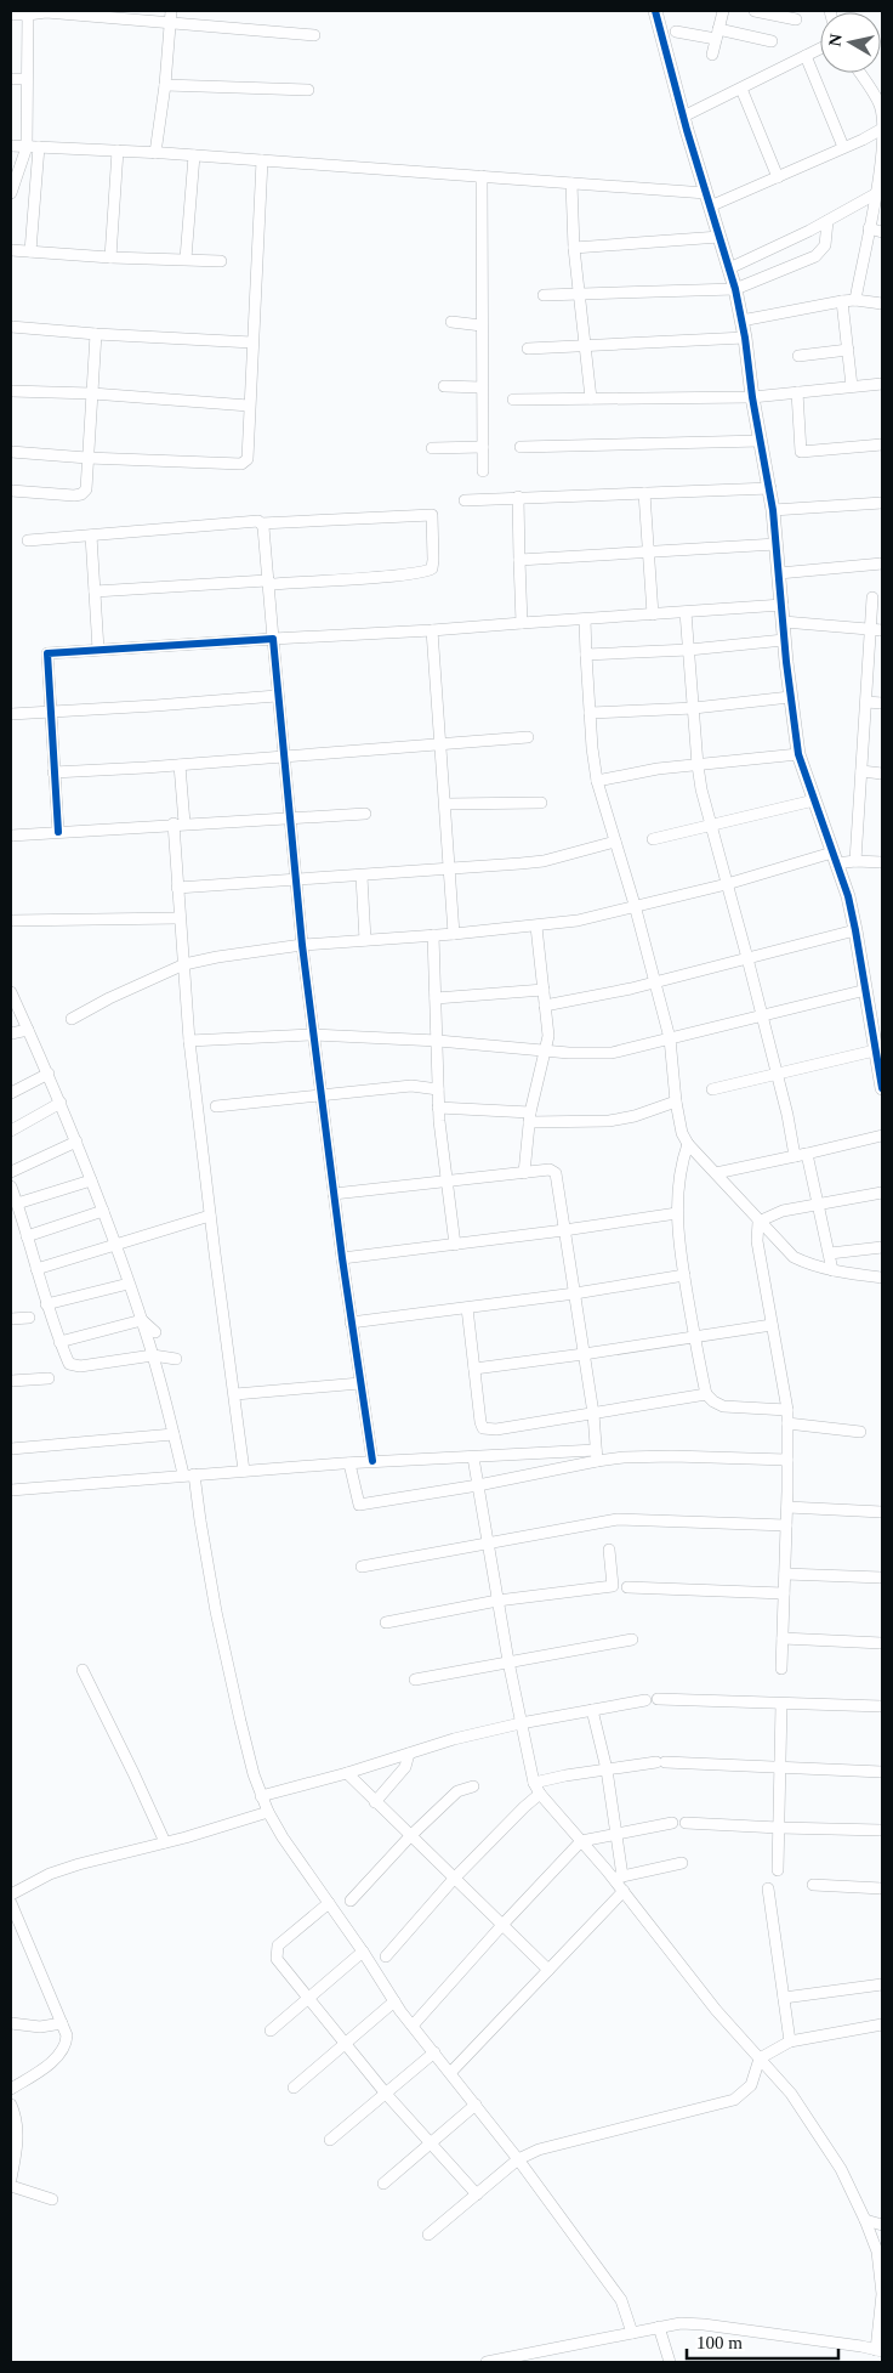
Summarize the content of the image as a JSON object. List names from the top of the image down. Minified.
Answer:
{"scale_bar":"100 m","north":"left"}
